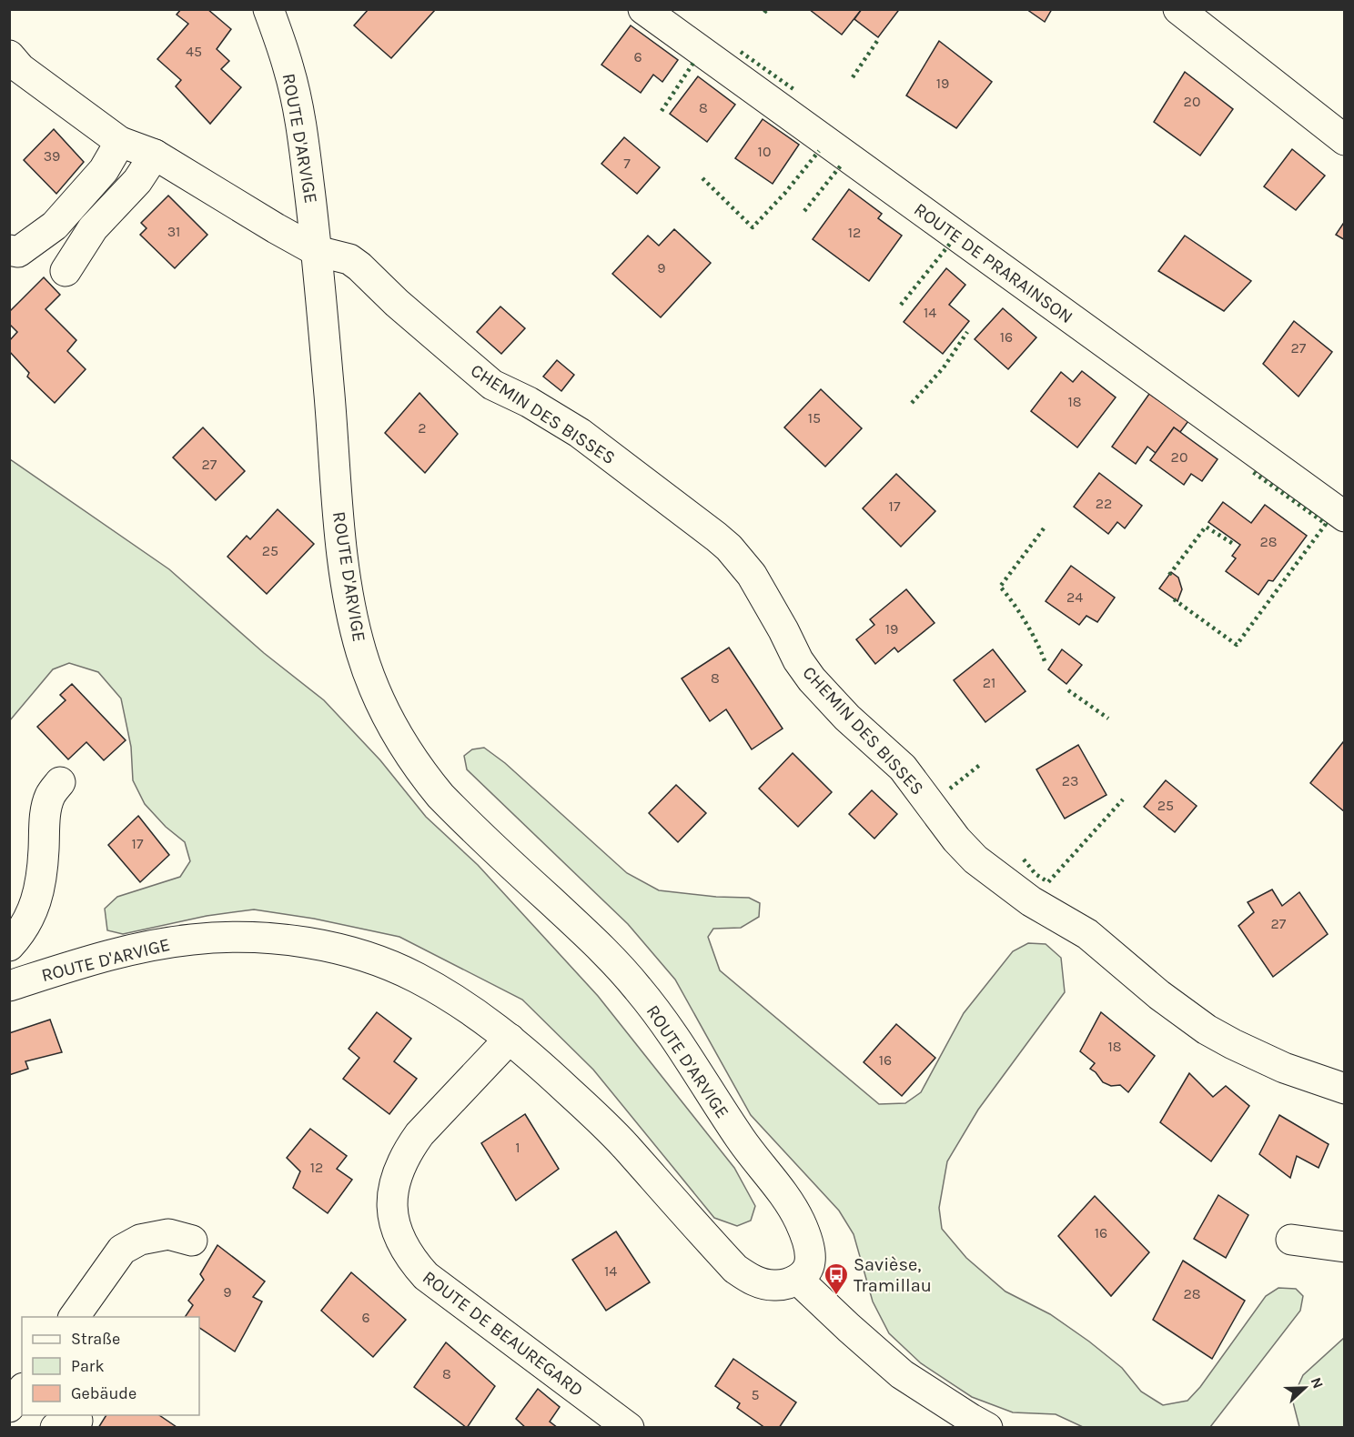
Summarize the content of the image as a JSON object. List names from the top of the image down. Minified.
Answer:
{"streets":{"street":["ROUTE D'ARVIGE","ROUTE DE PRARAINSON","CHEMIN DES BISSES","ROUTE DE BEAUREGARD"]},"crossings":[["ROUTE D'ARVIGE","CHEMIN DES BISSES"],["ROUTE D'ARVIGE","ROUTE DE BEAUREGARD"]],"places":{"bus stop":["Savièse, Tramillau"]},"house_numbers":["45","6","19","20","8","10","39","7","31","12","9","14","16","27","18","15","2","20","27","22","17","28","25","24","19","8","21","23","25","17","27","18","16","1","12","16","14","9","28","6","8","5"],"legend":["Straße","Park","Gebäude"],"north":"right"}
